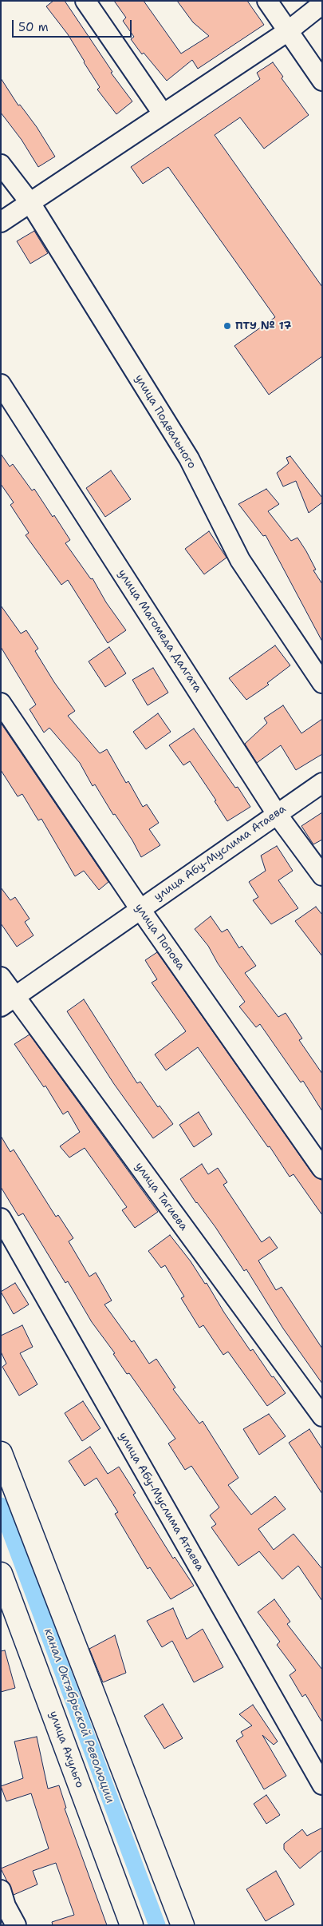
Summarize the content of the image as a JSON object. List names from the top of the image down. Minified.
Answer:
{"streets":{"main road":["улица Ахульго"],"street":["улица Подвального","улица Магомеда Далгата","улица Абу-Муслима Атаева","улица Попова","улица Тагиева"]},"crossings":[["улица Магомеда Далгата","улица Абу-Муслима Атаева"],["улица Абу-Муслима Атаева","улица Попова"],["улица Абу-Муслима Атаева","улица Тагиева"]],"water":["канал Октябрьской Революции"],"places":["ПТУ № 17"],"scale_bar":"50 m"}
